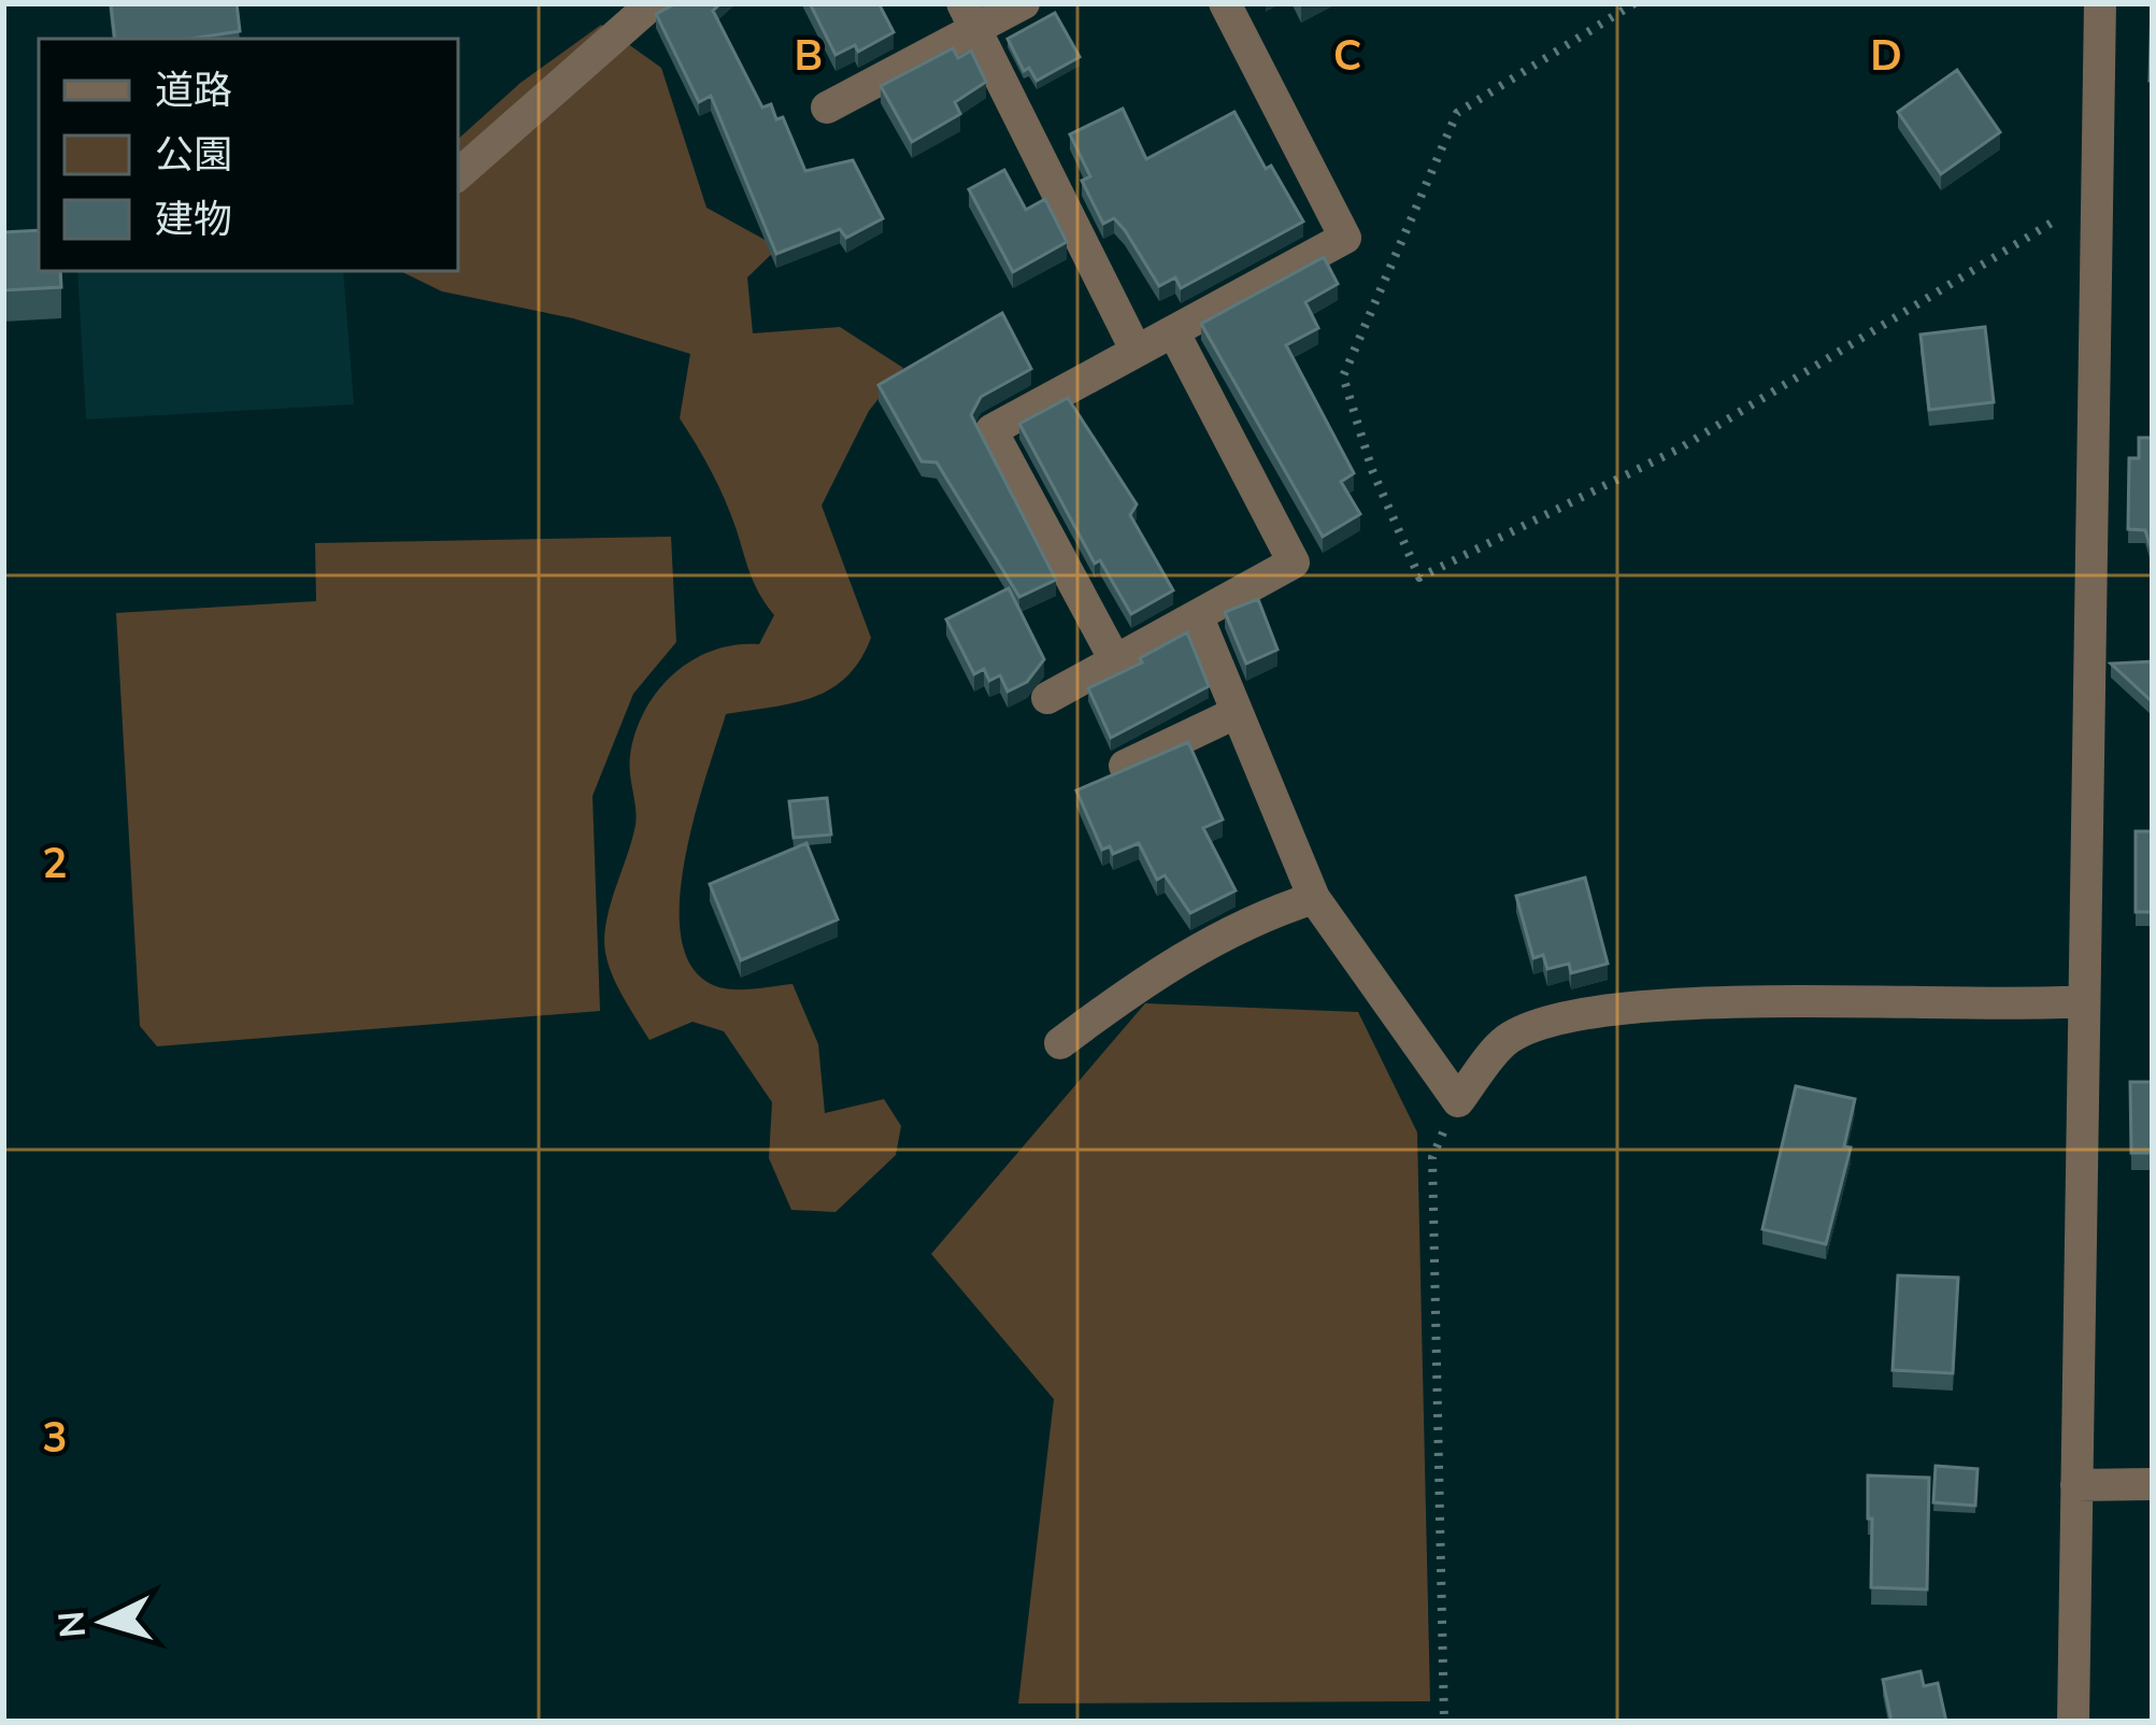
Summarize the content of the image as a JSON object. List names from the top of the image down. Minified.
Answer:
{"legend":["道路","公園","建物"],"north":"left","grid":{"columns":["B","C","D"],"rows":["2","3"]}}
